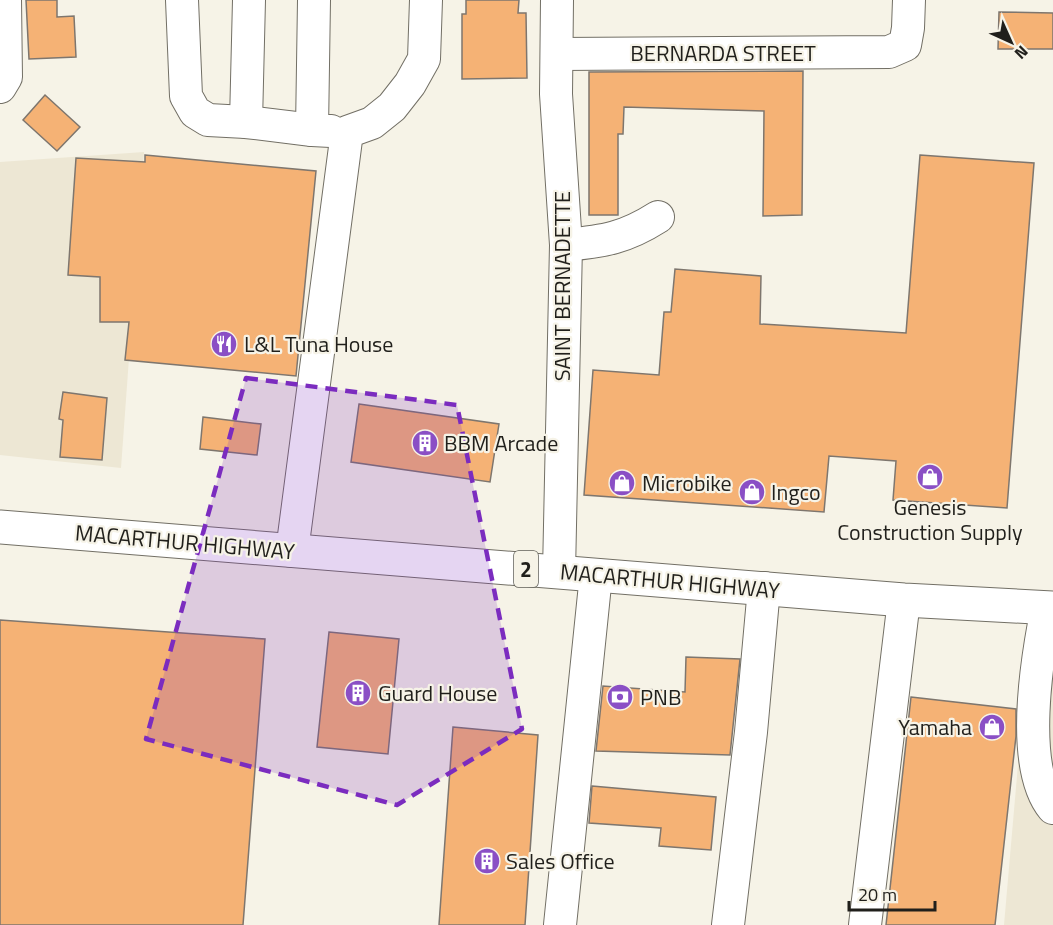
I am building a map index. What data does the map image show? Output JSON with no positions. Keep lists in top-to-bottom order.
{
  "streets": {
    "highway": ["MACARTHUR HIGHWAY", "2"],
    "street": ["BERNARDA STREET", "SAINT BERNADETTE"]
  },
  "crossings": [
    ["BERNARDA STREET", "SAINT BERNADETTE"],
    ["SAINT BERNADETTE", "MACARTHUR HIGHWAY"]
  ],
  "places": {
    "restaurant": ["L&L Tuna House"],
    "building": ["BBM Arcade", "Guard House", "Sales Office"],
    "shop": [
      "Genesis Construction Supply",
      "Microbike",
      "Ingco",
      "Yamaha"
    ],
    "bank": ["PNB"]
  },
  "scale_bar": "20 m",
  "north": "bottom right"
}
